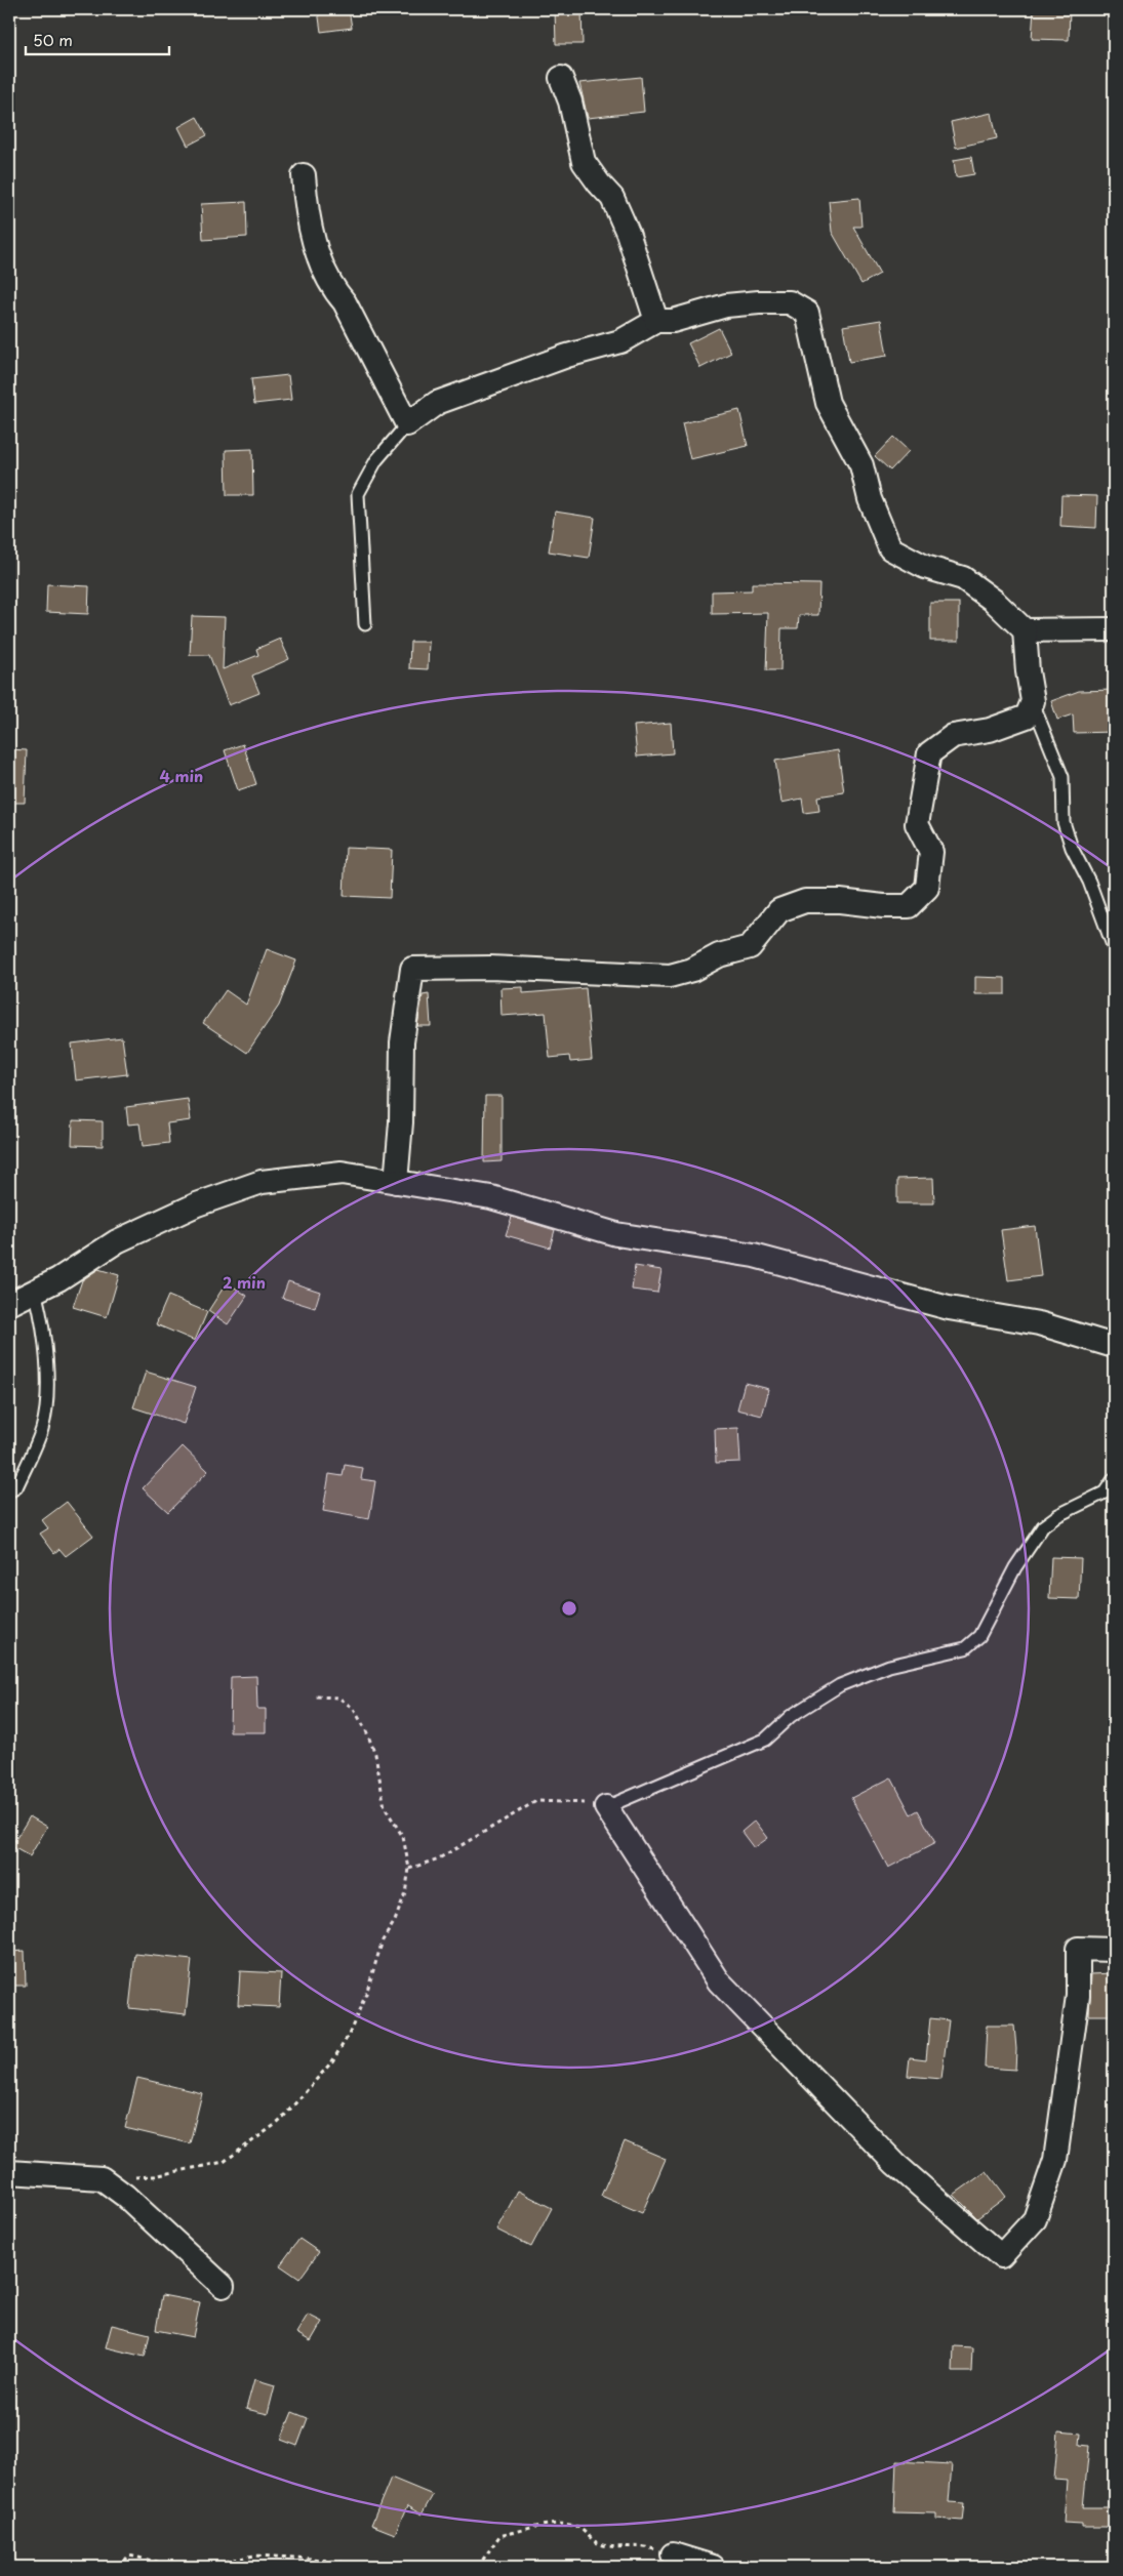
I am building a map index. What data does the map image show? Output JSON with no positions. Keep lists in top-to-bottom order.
{
  "scale_bar": "50 m",
  "rings": ["4 min", "2 min"]
}
